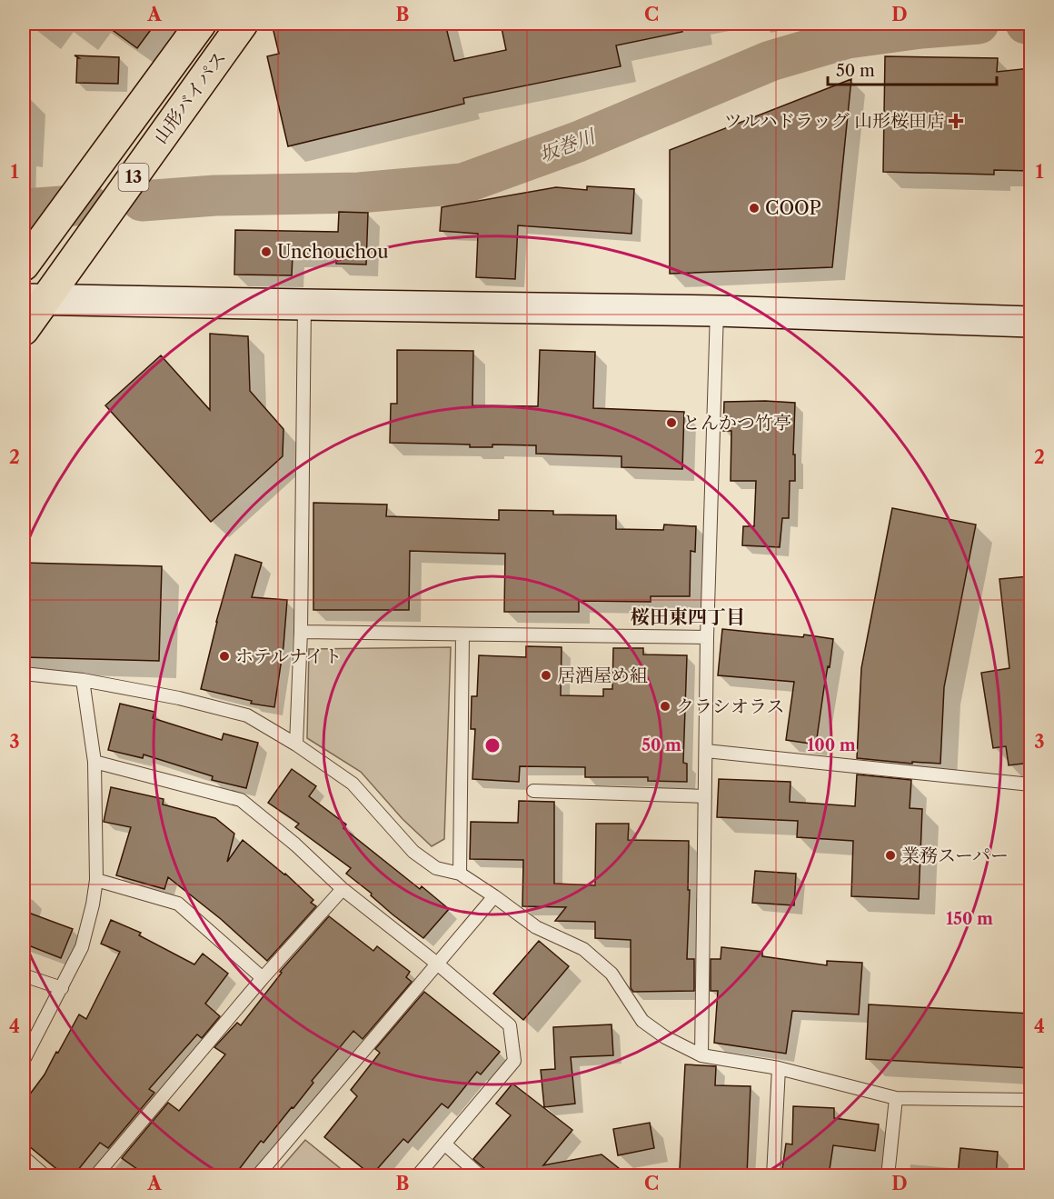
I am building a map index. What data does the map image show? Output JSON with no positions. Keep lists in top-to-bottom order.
{
  "streets": {
    "highway": ["山形バイパス", "13"]
  },
  "districts": ["桜田東四丁目"],
  "water": ["坂巻川"],
  "places": {
    "health": ["ツルハドラッグ 山形桜田店"],
    "other": [
      "COOP",
      "Unchouchou",
      "とんかつ竹亭",
      "ホテルナイト",
      "居酒屋め組",
      "クラシオラス",
      "業務スーパー"
    ]
  },
  "scale_bar": "50 m",
  "grid": {
    "columns": [
      "A",
      "B",
      "C",
      "D"
    ],
    "rows": [
      "1",
      "2",
      "3",
      "4"
    ]
  },
  "rings": ["50 m", "100 m", "150 m"]
}
